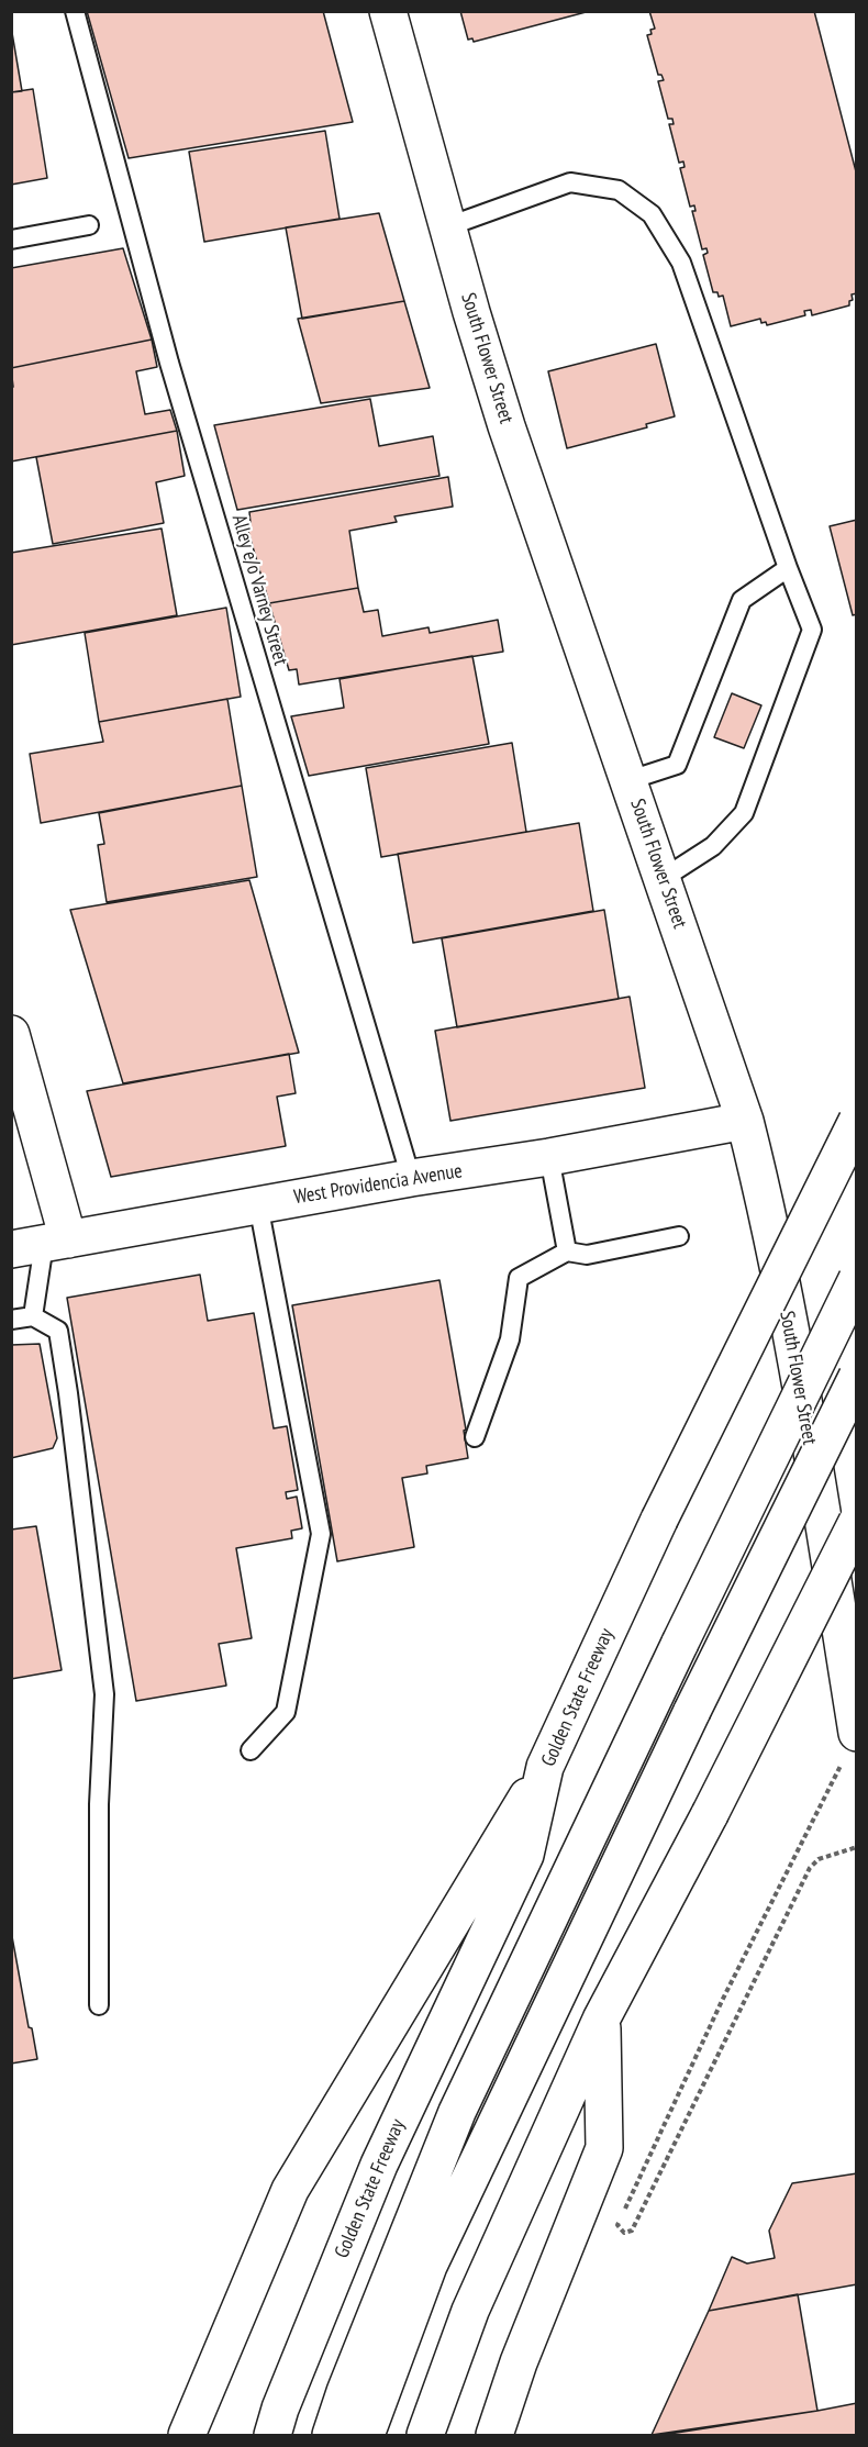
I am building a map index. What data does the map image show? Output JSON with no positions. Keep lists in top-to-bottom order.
{
  "streets": {
    "main road": ["South Flower Street", "West Providencia Avenue", "Golden State Freeway"],
    "lane": ["Alley e/o Varney Street"]
  },
  "crossings": [
    ["South Flower Street", "West Providencia Avenue"],
    ["Alley e/o Varney Street", "West Providencia Avenue"]
  ]
}
